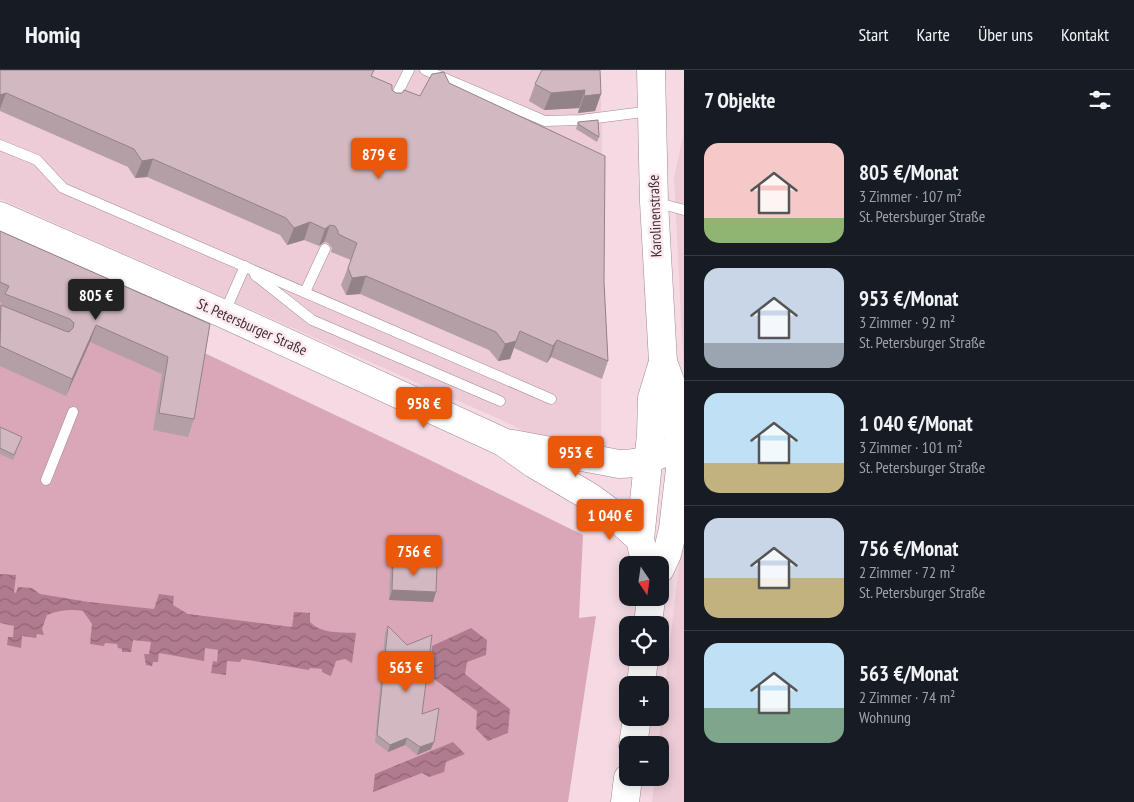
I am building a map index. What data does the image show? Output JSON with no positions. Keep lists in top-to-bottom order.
{
  "streets": {
    "street": ["Karolinenstraße", "St. Petersburger Straße"]
  },
  "crossings": [
    ["Karolinenstraße", "St. Petersburger Straße"]
  ],
  "north": "bottom",
  "page": {
    "header": "Homiq",
    "nav": [
      "Start",
      "Karte",
      "Über uns",
      "Kontakt"
    ],
    "heading": "7 Objekte",
    "list": [
      {
        "name": "805 €/Monat",
        "note": "3 Zimmer · 107 m² · St. Petersburger Straße"
      },
      {
        "name": "953 €/Monat",
        "note": "3 Zimmer · 92 m² · St. Petersburger Straße"
      },
      {
        "name": "1 040 €/Monat",
        "note": "3 Zimmer · 101 m² · St. Petersburger Straße"
      },
      {
        "name": "756 €/Monat",
        "note": "2 Zimmer · 72 m² · St. Petersburger Straße"
      },
      {
        "name": "563 €/Monat",
        "note": "2 Zimmer · 74 m² · Wohnung"
      }
    ],
    "price": [
      "879 €",
      "805 €",
      "958 €",
      "953 €",
      "1 040 €",
      "756 €",
      "563 €"
    ],
    "map_buttons": ["+", "−"]
  }
}
